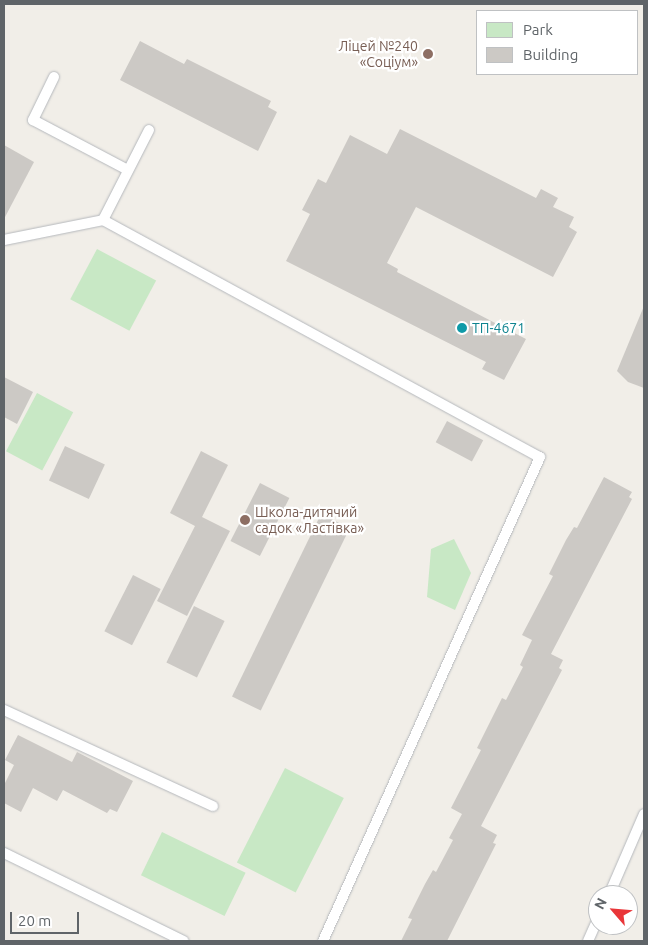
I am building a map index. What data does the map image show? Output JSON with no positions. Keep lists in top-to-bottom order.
{
  "places": ["Ліцей №240 «Соціум»", "ТП-4671", "Школа-дитячий садок «Ластівка»"],
  "legend": ["Park", "Building"],
  "scale_bar": "20 m",
  "north": "top left"
}
